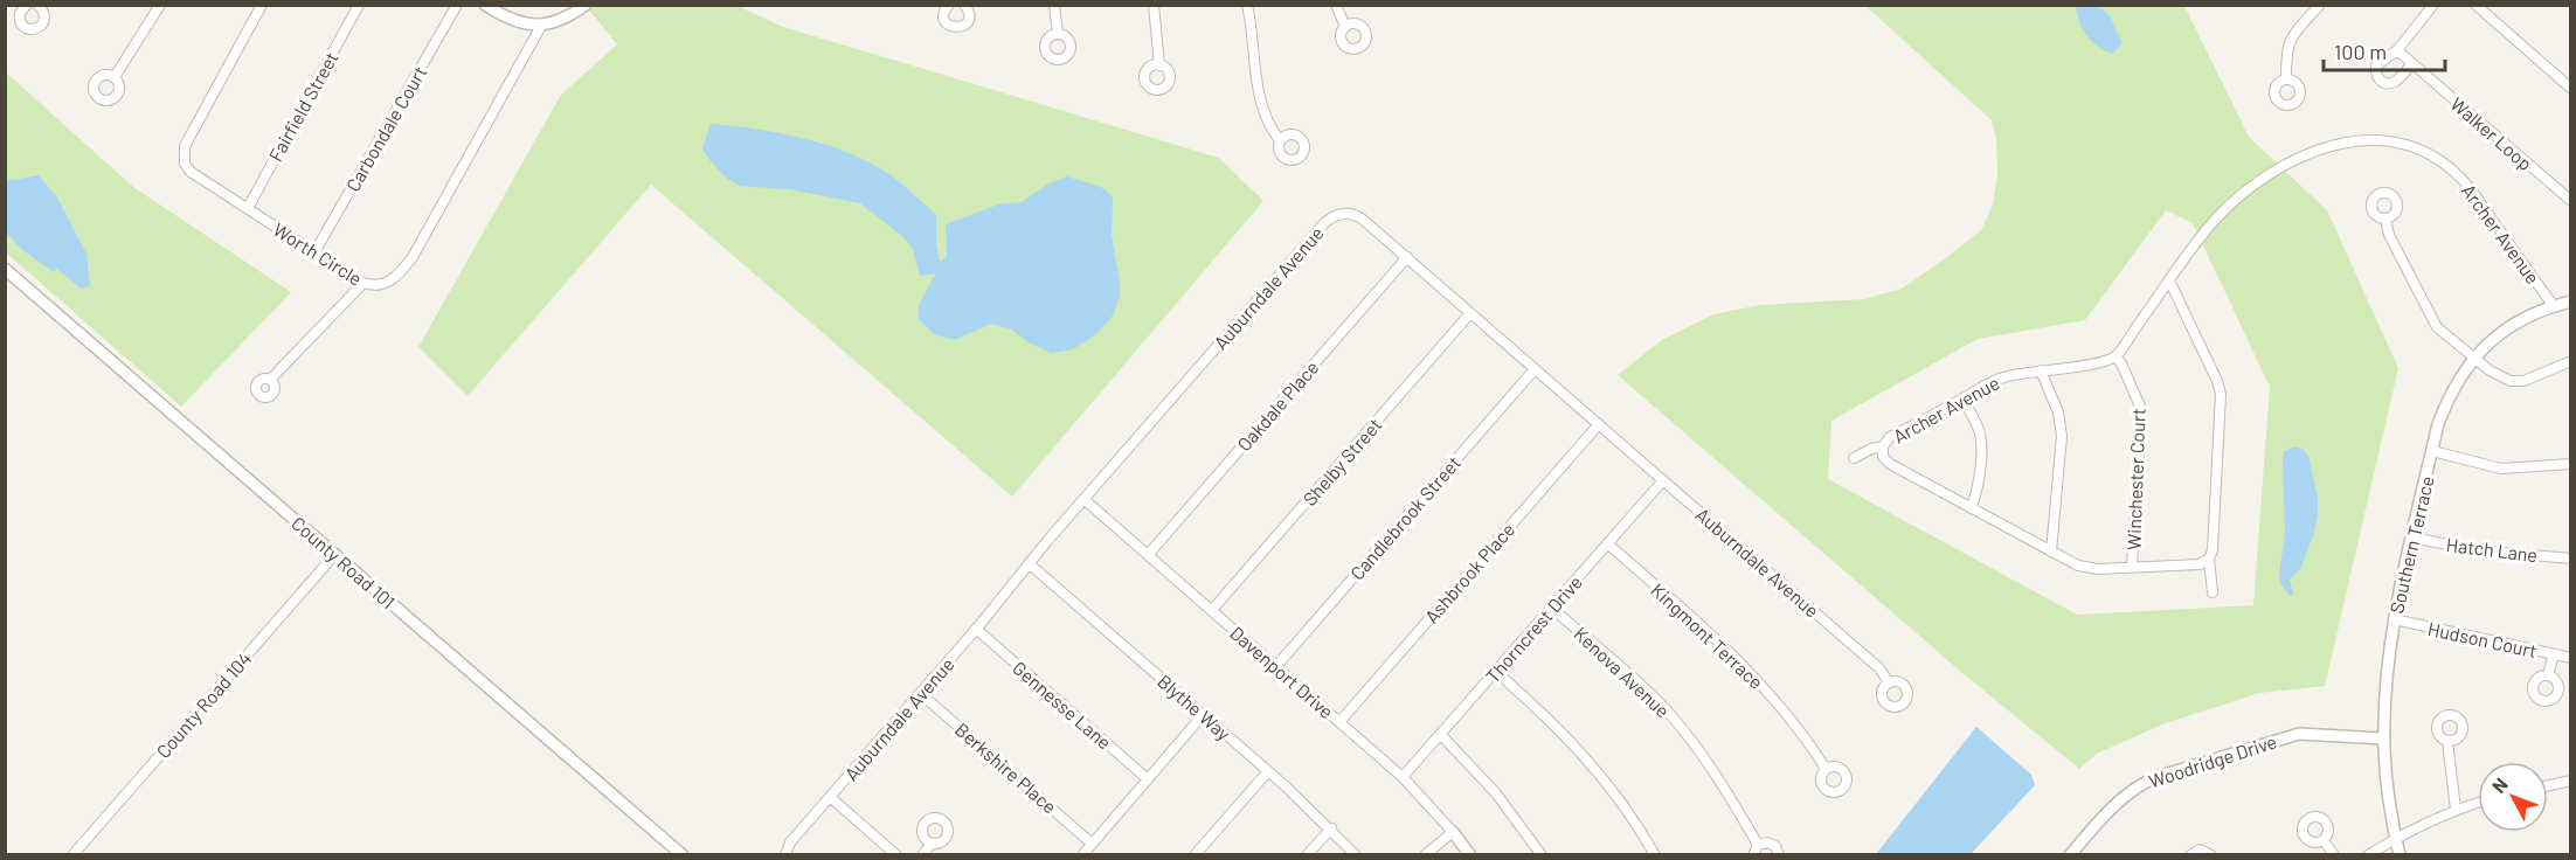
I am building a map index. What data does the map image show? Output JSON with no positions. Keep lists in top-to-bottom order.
{
  "streets": {
    "street": [
      "Fairfield Street",
      "Carbondale Court",
      "Walker Loop",
      "Archer Avenue",
      "Worth Circle",
      "Auburndale Avenue",
      "Oakdale Place",
      "Shelby Street",
      "Winchester Court",
      "Candlebrook Street",
      "Southern Terrace",
      "Hatch Lane",
      "County Road 101",
      "Ashbrook Place",
      "Thorncrest Drive",
      "Kingmont Terrace",
      "Hudson Court",
      "Davenport Drive",
      "Kenova Avenue",
      "County Road 104",
      "Gennesse Lane",
      "Blythe Way",
      "Woodridge Drive",
      "Berkshire Place"
    ]
  },
  "crossings": [
    ["Fairfield Street", "Worth Circle"],
    ["Carbondale Court", "Worth Circle"],
    ["Archer Avenue", "Winchester Court"],
    ["Archer Avenue", "Southern Terrace"],
    ["Auburndale Avenue", "Oakdale Place"],
    ["Auburndale Avenue", "Shelby Street"],
    ["Auburndale Avenue", "Candlebrook Street"],
    ["Auburndale Avenue", "Ashbrook Place"],
    ["Auburndale Avenue", "Thorncrest Drive"],
    ["Auburndale Avenue", "Davenport Drive"],
    ["Auburndale Avenue", "Gennesse Lane"],
    ["Auburndale Avenue", "Blythe Way"],
    ["Auburndale Avenue", "Berkshire Place"],
    ["Oakdale Place", "Davenport Drive"],
    ["Shelby Street", "Davenport Drive"],
    ["Candlebrook Street", "Davenport Drive"],
    ["Southern Terrace", "Hatch Lane"],
    ["Southern Terrace", "Hudson Court"],
    ["Southern Terrace", "Woodridge Drive"],
    ["County Road 101", "County Road 104"],
    ["Ashbrook Place", "Davenport Drive"],
    ["Thorncrest Drive", "Kingmont Terrace"],
    ["Thorncrest Drive", "Davenport Drive"],
    ["Thorncrest Drive", "Kenova Avenue"]
  ],
  "scale_bar": "100 m",
  "north": "top left"
}
